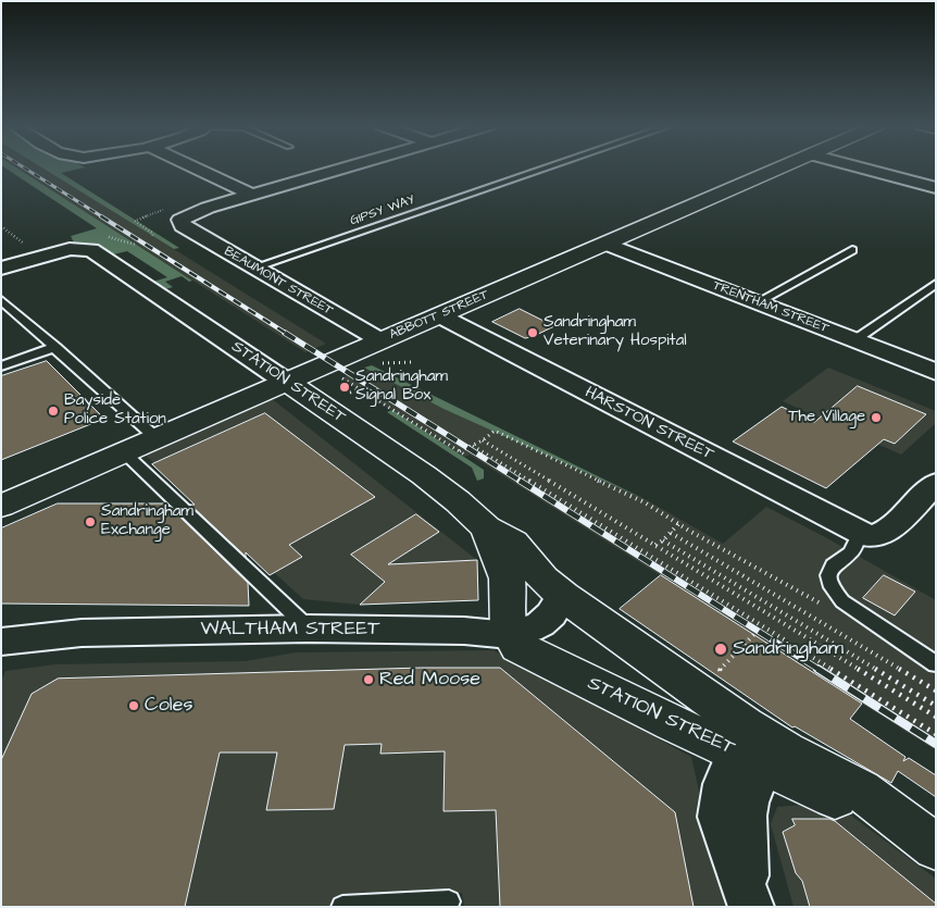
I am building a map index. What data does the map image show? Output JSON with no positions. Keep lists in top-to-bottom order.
{
  "streets": {
    "street": [
      "BEAUMONT STREET",
      "TRENTHAM STREET",
      "ABBOTT STREET",
      "STATION STREET",
      "HARSTON STREET",
      "WALTHAM STREET"
    ],
    "lane": ["GIPSY WAY"]
  },
  "crossings": [
    ["GIPSY WAY", "BEAUMONT STREET"],
    ["BEAUMONT STREET", "ABBOTT STREET"],
    ["TRENTHAM STREET", "ABBOTT STREET"],
    ["ABBOTT STREET", "STATION STREET"],
    ["ABBOTT STREET", "HARSTON STREET"],
    ["STATION STREET", "WALTHAM STREET"]
  ],
  "places": [
    "Sandringham Veterinary Hospital",
    "Sandringham Signal Box",
    "Bayside Police Station",
    "The Village",
    "Sandringham Exchange",
    "Sandringham",
    "Red Moose",
    "Coles"
  ]
}
